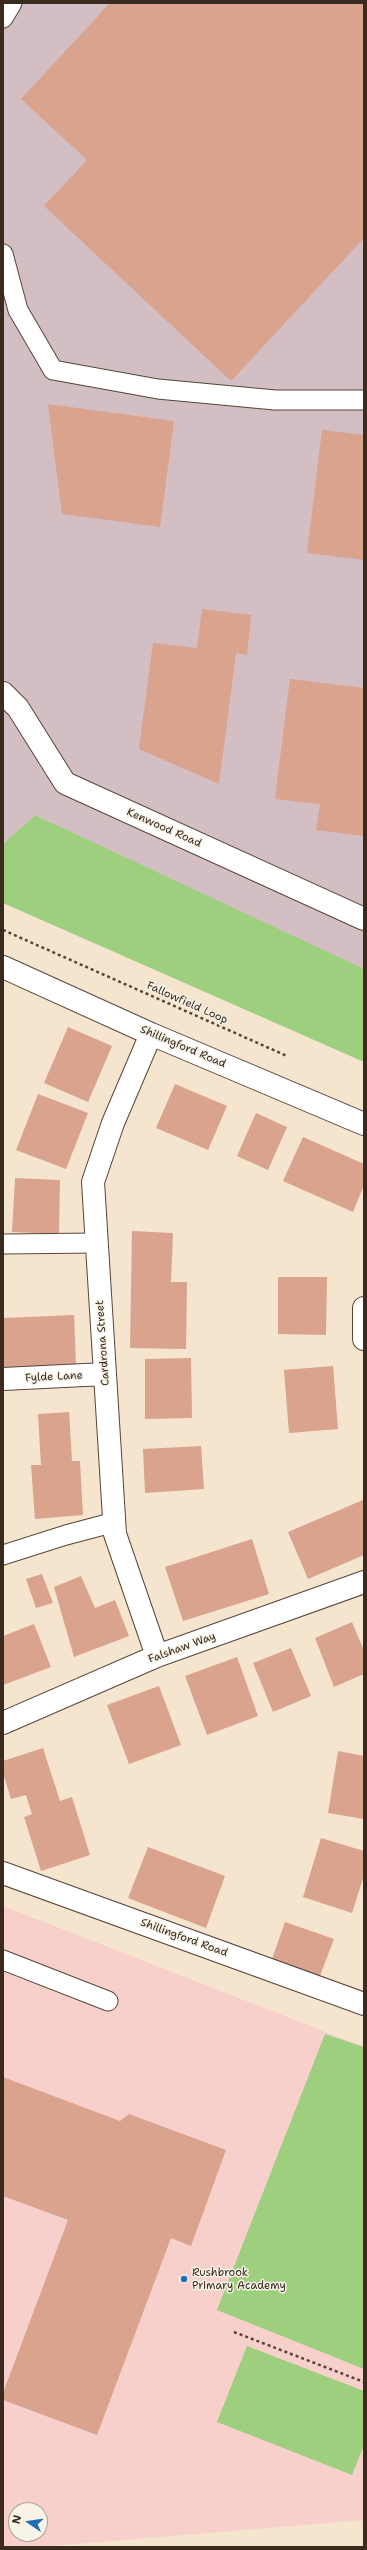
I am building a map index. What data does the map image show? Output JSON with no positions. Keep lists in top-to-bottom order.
{
  "streets": {
    "street": [
      "Kenwood Road",
      "Shillingford Road",
      "Cardrona Street",
      "Fylde Lane",
      "Falshaw Way"
    ],
    "path": ["Fallowfield Loop"]
  },
  "crossings": [
    ["Shillingford Road", "Cardrona Street"],
    ["Cardrona Street", "Fylde Lane"],
    ["Cardrona Street", "Falshaw Way"]
  ],
  "places": ["Rushbrook Primary Academy"],
  "north": "left"
}
